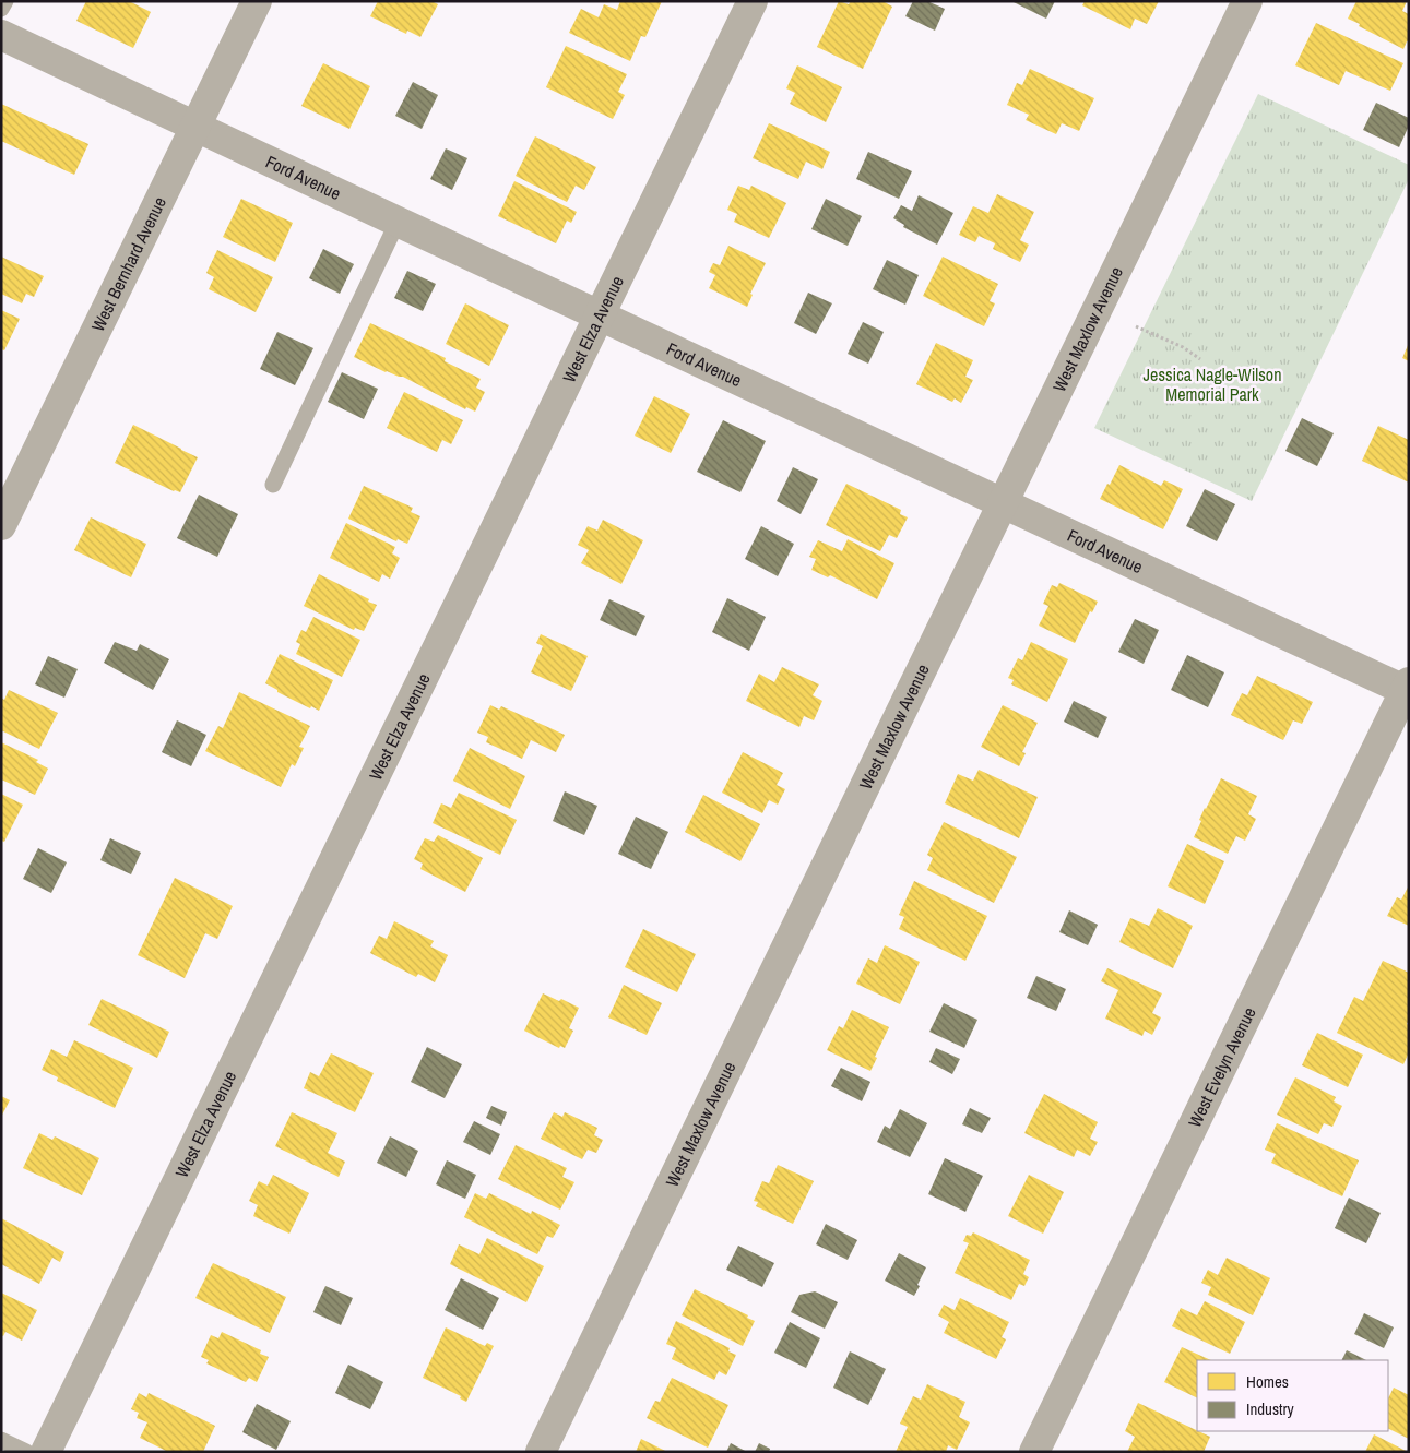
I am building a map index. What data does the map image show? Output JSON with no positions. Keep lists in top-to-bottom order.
{
  "streets": {
    "street": [
      "Ford Avenue",
      "West Bernhard Avenue",
      "West Elza Avenue",
      "West Maxlow Avenue",
      "West Evelyn Avenue"
    ]
  },
  "crossings": [
    ["Ford Avenue", "West Bernhard Avenue"],
    ["Ford Avenue", "West Elza Avenue"],
    ["Ford Avenue", "West Maxlow Avenue"],
    ["Ford Avenue", "West Evelyn Avenue"]
  ],
  "parks": ["Jessica Nagle-Wilson Memorial Park"],
  "legend": ["Homes", "Industry"]
}
